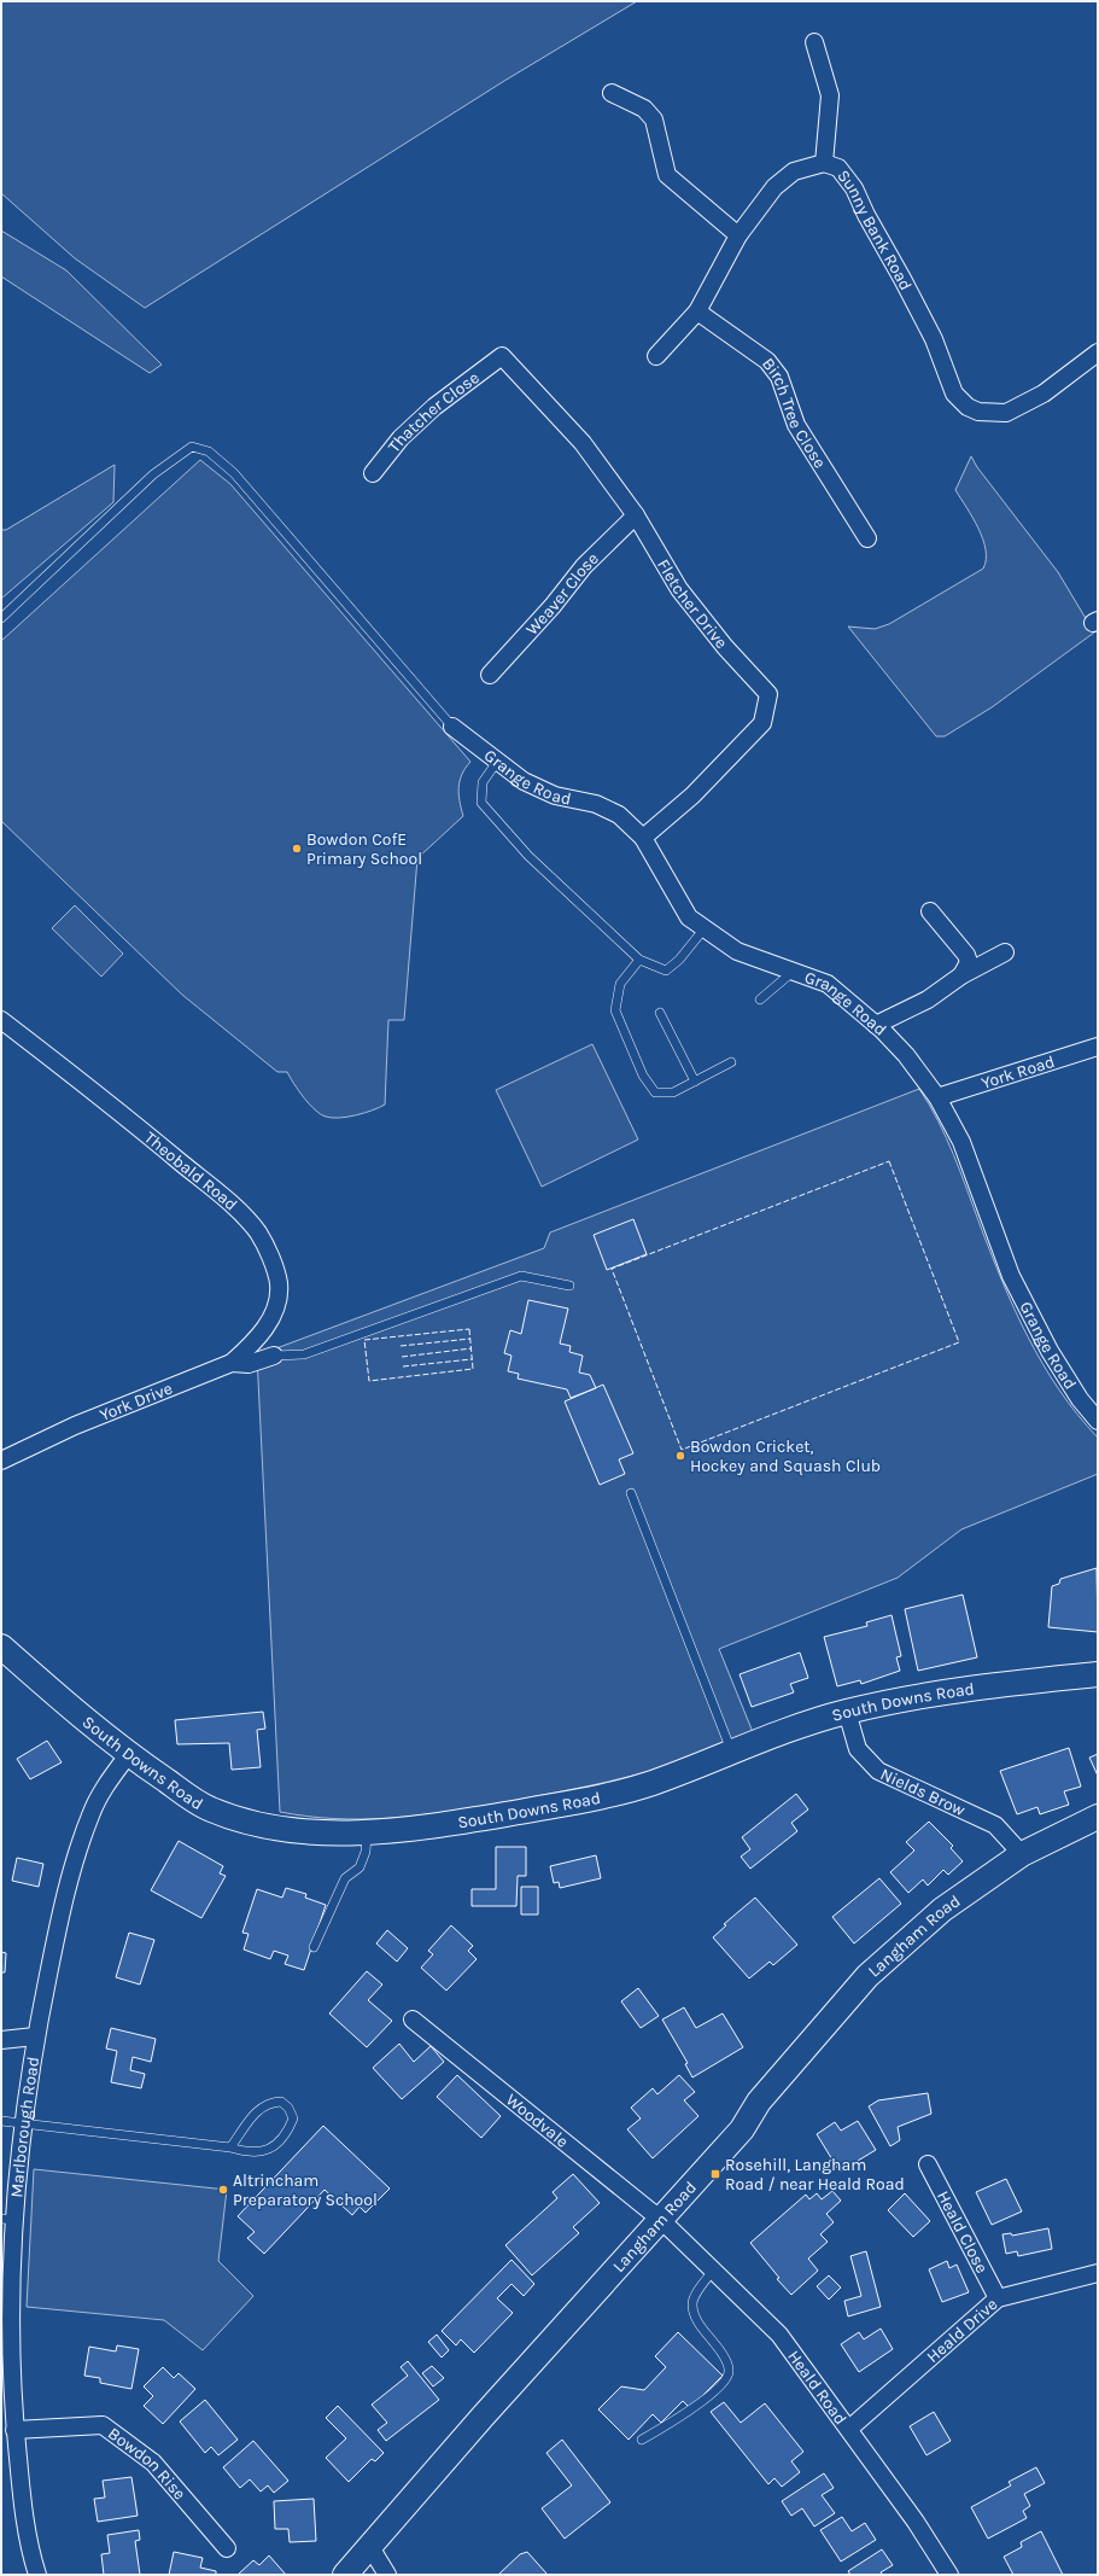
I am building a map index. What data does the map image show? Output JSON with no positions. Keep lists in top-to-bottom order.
{
  "streets": {
    "main road": ["South Downs Road", "Langham Road"],
    "street": [
      "Sunny Bank Road",
      "Thatcher Close",
      "Birch Tree Close",
      "Weaver Close",
      "Fletcher Drive",
      "Grange Road",
      "York Road",
      "Theobald Road",
      "York Drive",
      "Nields Brow",
      "Woodvale",
      "Marlborough Road",
      "Heald Close",
      "Heald Drive",
      "Heald Road",
      "Bowdon Rise"
    ]
  },
  "crossings": [
    ["Sunny Bank Road", "Birch Tree Close"],
    ["Thatcher Close", "Fletcher Drive"],
    ["Weaver Close", "Fletcher Drive"],
    ["Fletcher Drive", "Grange Road"],
    ["Grange Road", "York Road"],
    ["Theobald Road", "York Drive"],
    ["South Downs Road", "Nields Brow"],
    ["South Downs Road", "Marlborough Road"],
    ["Nields Brow", "Langham Road"],
    ["Langham Road", "Woodvale"],
    ["Langham Road", "Heald Road"],
    ["Woodvale", "Heald Road"],
    ["Marlborough Road", "Bowdon Rise"],
    ["Heald Close", "Heald Drive"],
    ["Heald Drive", "Heald Road"]
  ],
  "places": {
    "other": ["Bowdon CofE Primary School", "Bowdon Cricket, Hockey and Squash Club", "Altrincham Preparatory School"],
    "transit": ["Rosehill, Langham Road / near Heald Road"]
  }
}
